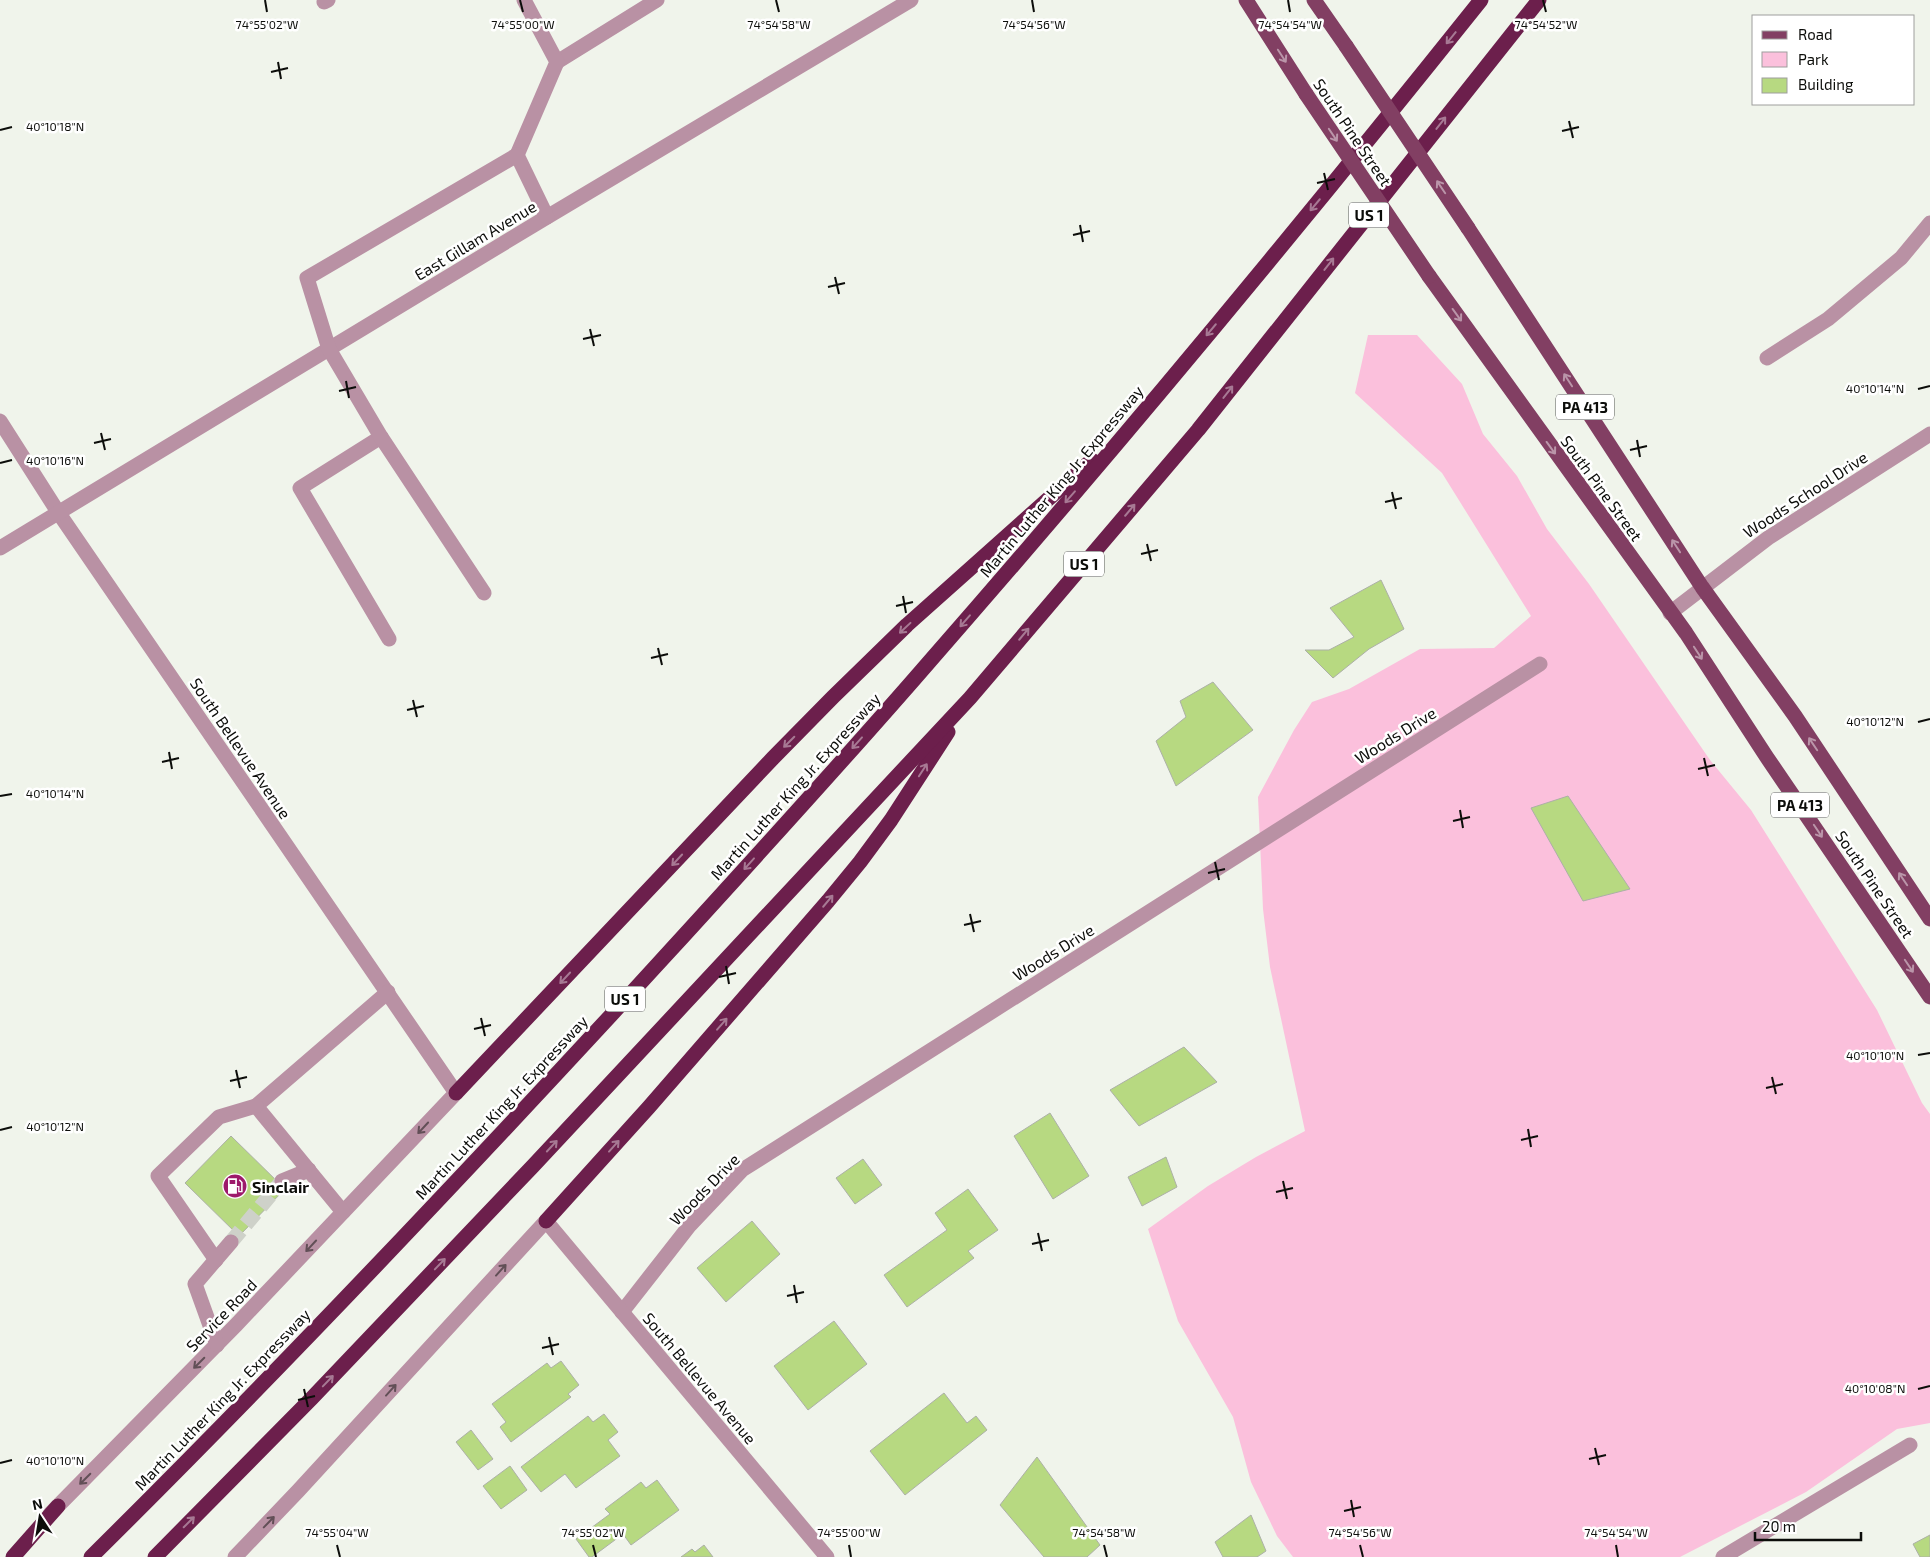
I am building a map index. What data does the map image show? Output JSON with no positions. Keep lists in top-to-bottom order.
{
  "streets": {
    "highway": ["US 1", "Martin Luther King Jr. Expressway"],
    "main road": ["South Pine Street", "PA 413"],
    "street": [
      "East Gillam Avenue",
      "Woods School Drive",
      "Woods Drive",
      "South Bellevue Avenue",
      "Service Road"
    ]
  },
  "crossings": [
    ["South Pine Street", "Woods School Drive"],
    ["East Gillam Avenue", "South Bellevue Avenue"],
    ["Woods Drive", "South Bellevue Avenue"],
    ["South Bellevue Avenue", "Service Road"]
  ],
  "places": {
    "fuel station": ["Sinclair"]
  },
  "legend": ["Road", "Park", "Building"],
  "scale_bar": "20 m",
  "north": "top",
  "coordinates": [
    "74°55'02\"W",
    "74°55'00\"W",
    "74°54'58\"W",
    "74°54'56\"W",
    "74°54'54\"W",
    "74°54'52\"W",
    "40°10'18\"N",
    "40°10'14\"N",
    "40°10'16\"N",
    "40°10'12\"N",
    "40°10'10\"N",
    "40°10'08\"N",
    "74°55'04\"W"
  ]
}
